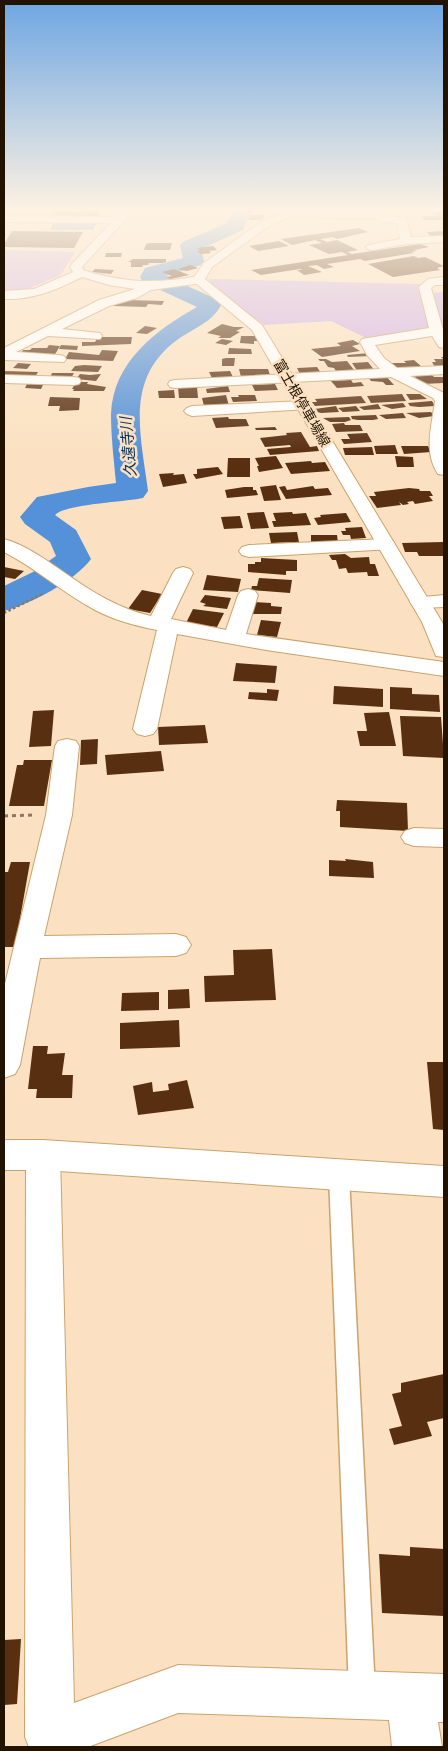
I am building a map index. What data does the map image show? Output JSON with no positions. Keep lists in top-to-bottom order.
{
  "streets": {
    "street": ["富士根停車場線"]
  },
  "water": ["久遠寺川"]
}
